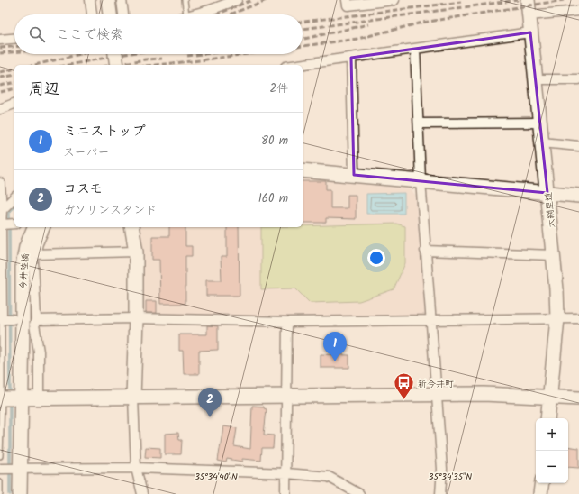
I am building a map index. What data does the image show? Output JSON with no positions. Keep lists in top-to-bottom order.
{
  "streets": {
    "street": ["大網里道", "今井陸橋"]
  },
  "places": {
    "bus stop": ["新今井町"]
  },
  "page": {
    "search": "ここで検索",
    "heading": ["周辺", "2件"],
    "list": [
      {
        "mark": "1",
        "name": "ミニストップ",
        "note": "スーパー",
        "value": "80 m"
      },
      {
        "mark": "2",
        "name": "コスモ",
        "note": "ガソリンスタンド",
        "value": "160 m"
      }
    ],
    "pins": ["1", "2"],
    "map_buttons": ["+", "−"]
  },
  "coordinates": ["35°34'40\"N", "35°34'35\"N"]
}
